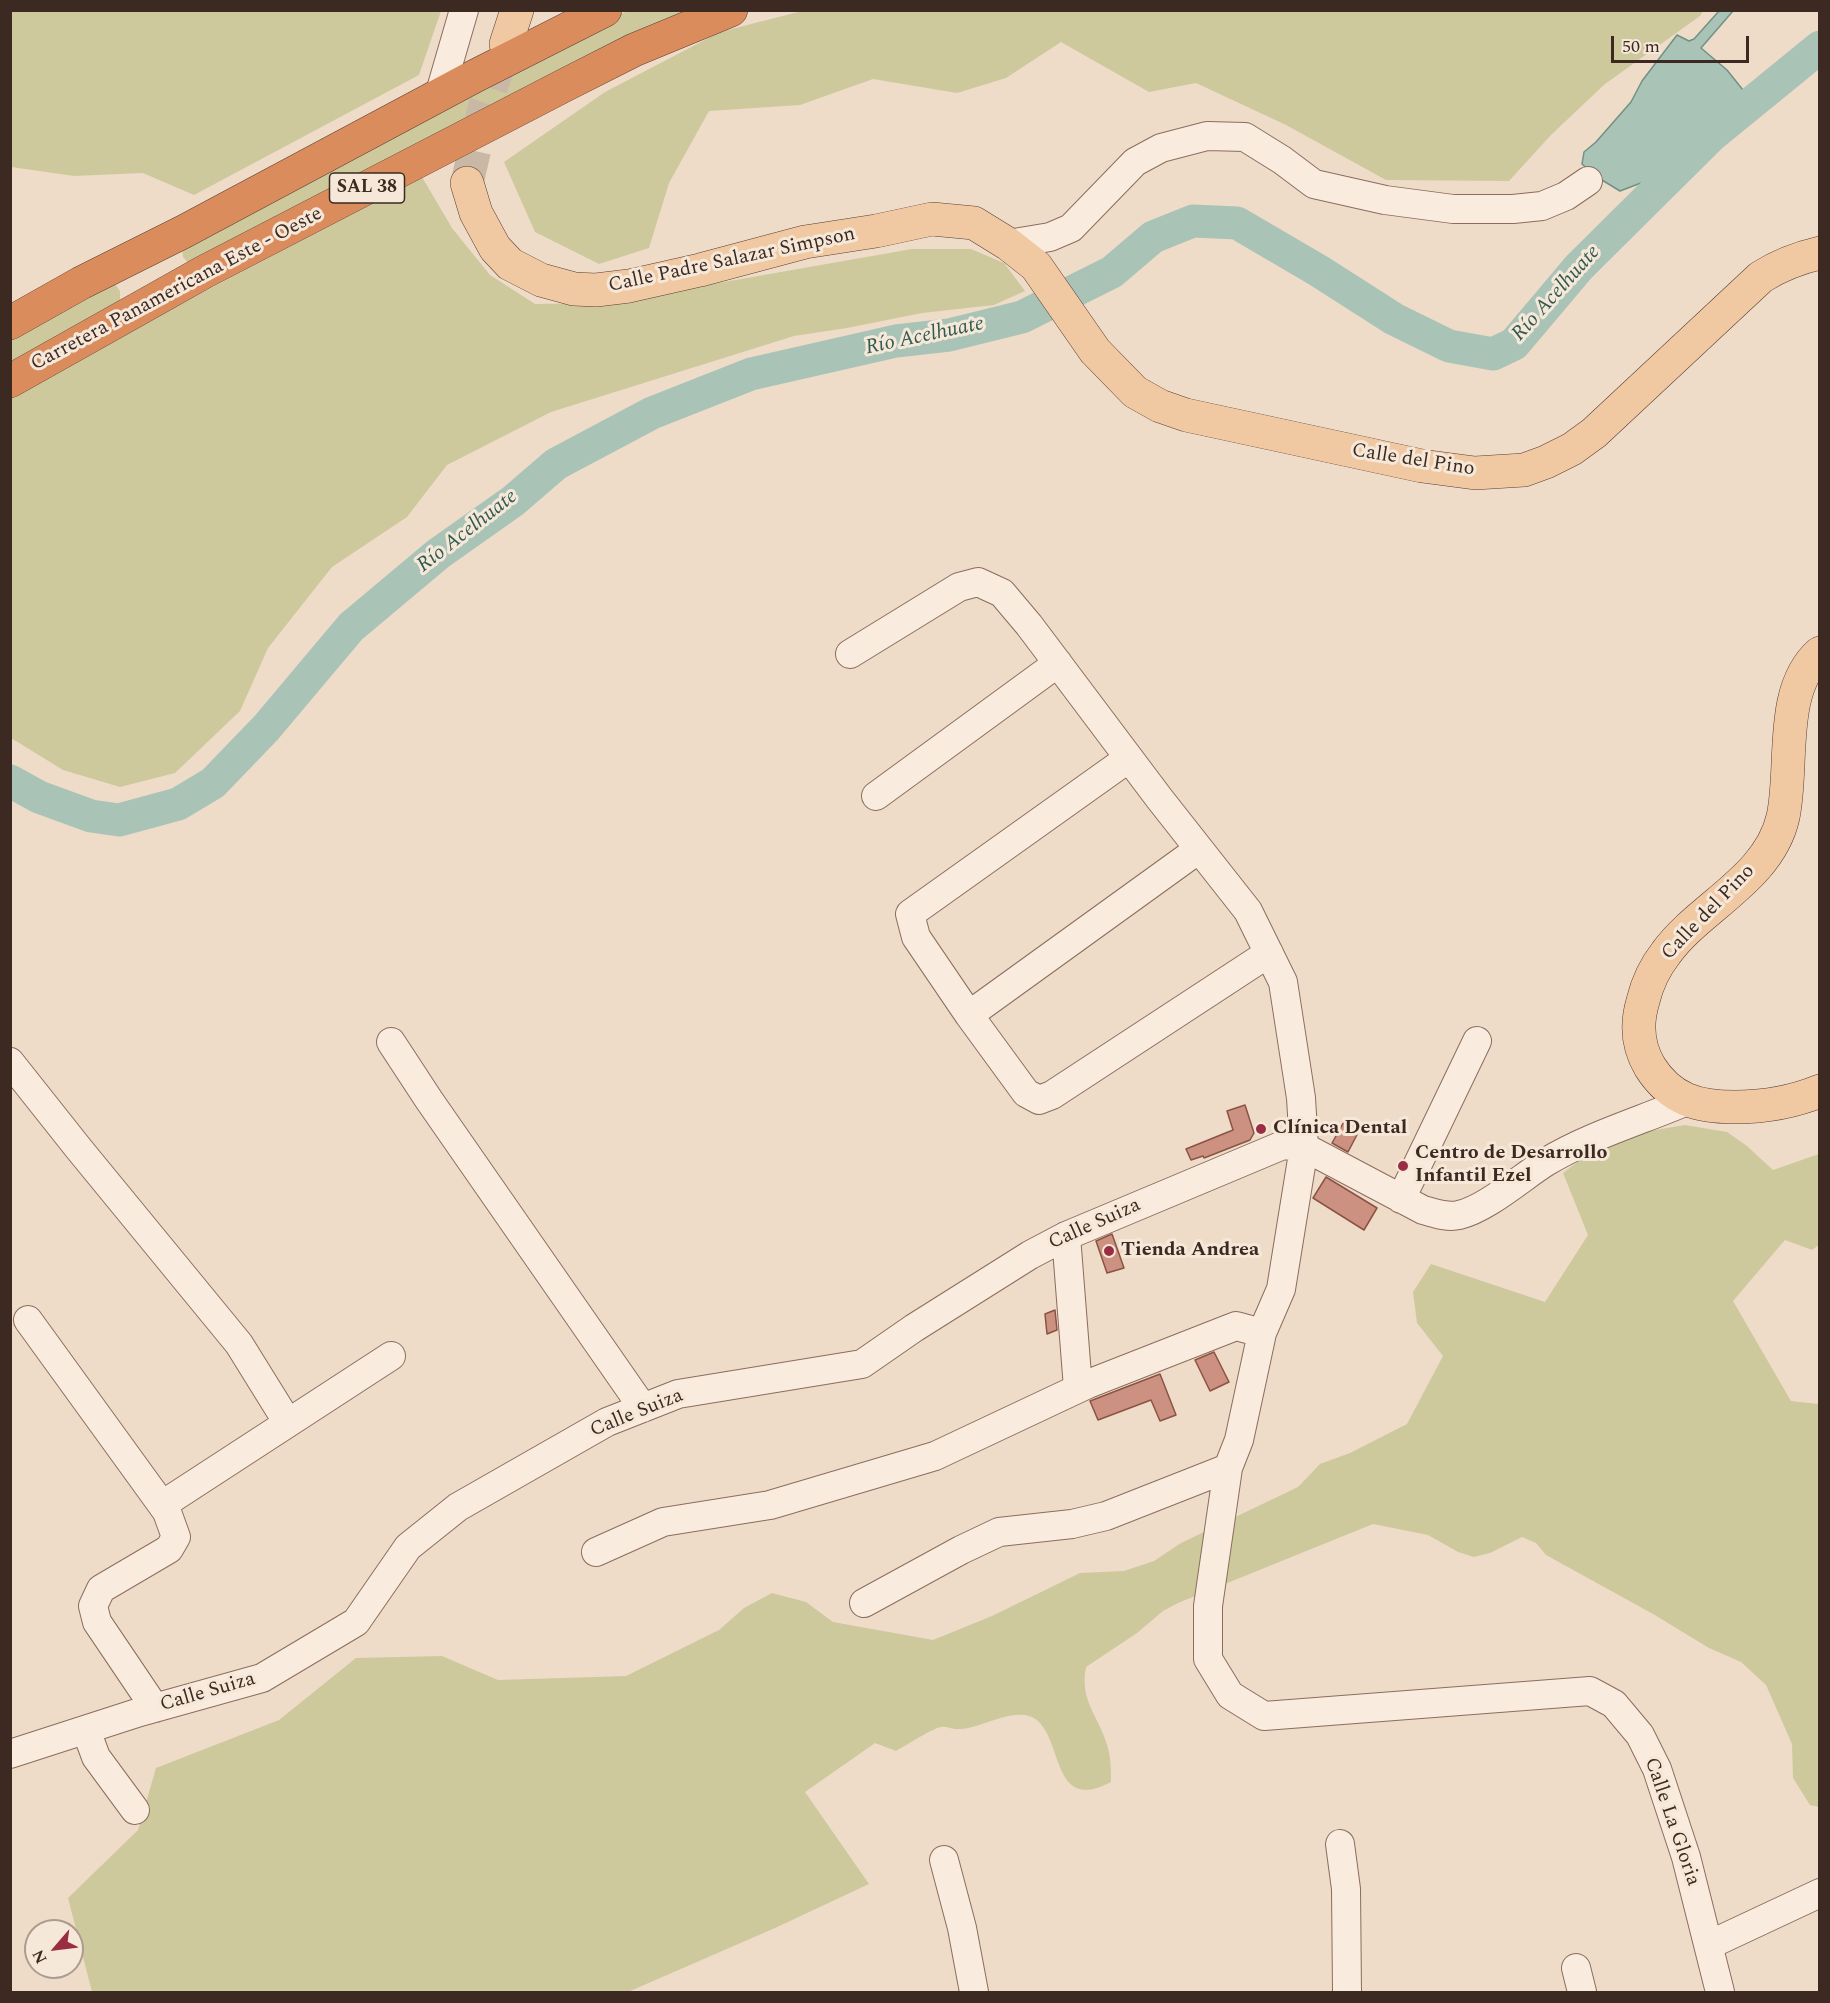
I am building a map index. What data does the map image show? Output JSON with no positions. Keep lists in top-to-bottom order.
{
  "streets": {
    "highway": ["SAL 38", "Carretera Panamericana Este - Oeste"],
    "main road": ["Calle Padre Salazar Simpson", "Calle del Pino"],
    "street": ["Calle Suiza", "Calle La Gloria"]
  },
  "crossings": [
    ["Calle Padre Salazar Simpson", "Calle del Pino"],
    ["Calle Suiza", "Calle La Gloria"]
  ],
  "water": ["Río Acelhuate"],
  "places": ["Clínica Dental", "Centro de Desarrollo Infantil Ezel", "Tienda Andrea"],
  "scale_bar": "50 m",
  "north": "bottom left"
}
